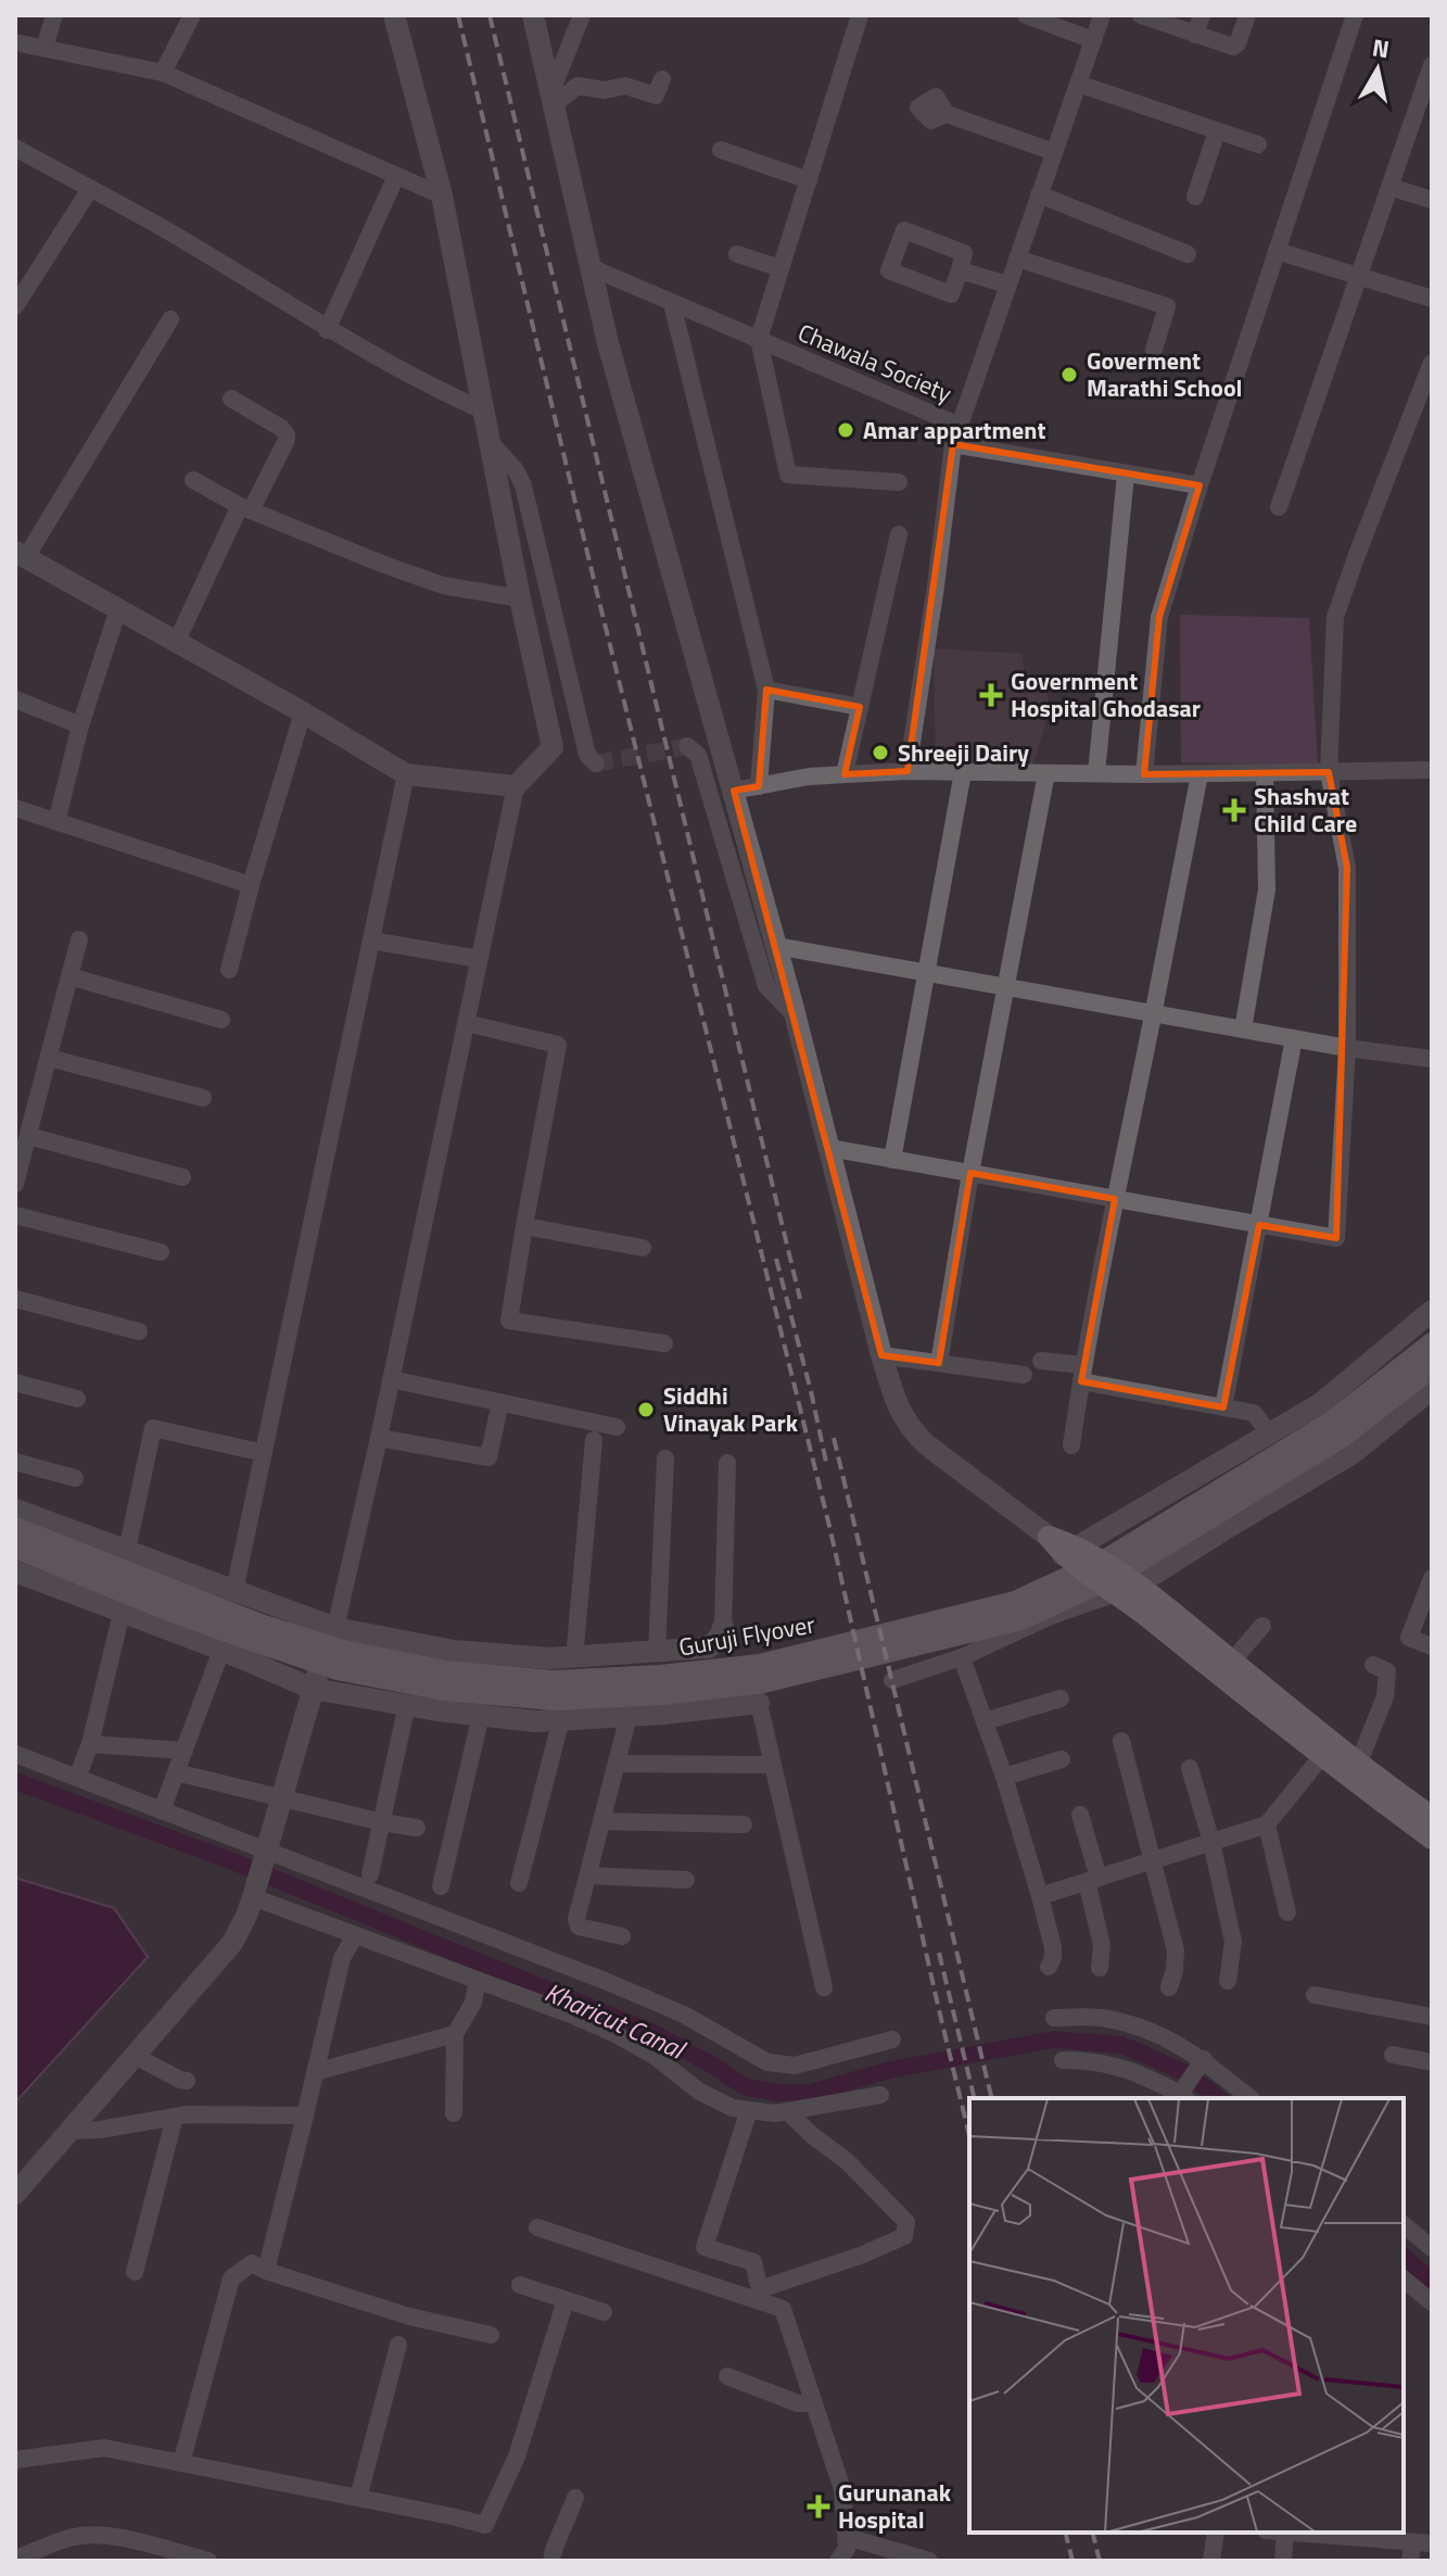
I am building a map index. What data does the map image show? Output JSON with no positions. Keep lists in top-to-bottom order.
{
  "streets": {
    "main road": ["Guruji Flyover"],
    "street": ["Chawala Society"]
  },
  "water": ["Kharicut Canal"],
  "places": {
    "other": [
      "Goverment Marathi School",
      "Amar appartment",
      "Shreeji Dairy",
      "Siddhi Vinayak Park"
    ],
    "health": ["Government Hospital Ghodasar", "Shashvat Child Care", "Gurunanak Hospital"]
  },
  "north": "top"
}
